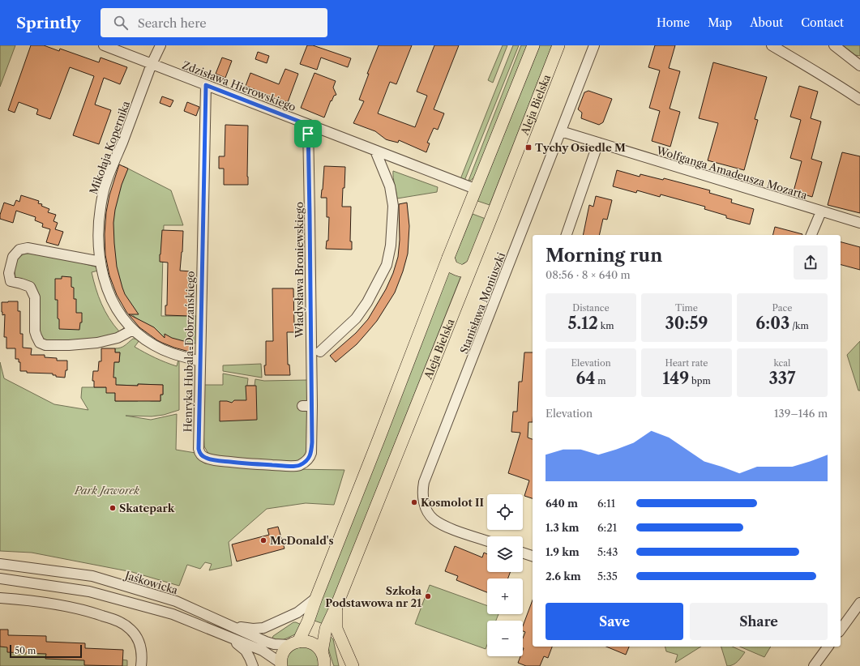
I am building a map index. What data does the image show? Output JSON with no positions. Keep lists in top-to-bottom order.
{
  "streets": {
    "main road": ["Aleja Bielska"],
    "street": [
      "Zdzisława Hierowskiego",
      "Mikołaja Kopernika",
      "Wolfganga Amadeusza Mozarta",
      "Władysława Broniewskiego",
      "Stanisława Moniuszki",
      "Henryka Hubala-Dobrzańskiego",
      "Jaśkowicka"
    ]
  },
  "crossings": [
    ["Zdzisława Hierowskiego", "Mikołaja Kopernika"],
    ["Zdzisława Hierowskiego", "Władysława Broniewskiego"],
    ["Zdzisława Hierowskiego", "Henryka Hubala-Dobrzańskiego"],
    ["Mikołaja Kopernika", "Henryka Hubala-Dobrzańskiego"],
    ["Władysława Broniewskiego", "Henryka Hubala-Dobrzańskiego"]
  ],
  "parks": ["Park Jaworek"],
  "places": {
    "transit": ["Tychy Osiedle M"],
    "other": [
      "Kosmolot II",
      "Skatepark",
      "McDonald's",
      "Szkoła Podstawowa nr 21"
    ]
  },
  "scale_bar": "50 m",
  "page": {
    "header": "Sprintly",
    "search": "Search here",
    "nav": [
      "Home",
      "Map",
      "About",
      "Contact"
    ],
    "heading": ["Morning run", "08:56 · 8 × 640 m"],
    "stats": [
      ["Distance", "5.12 km"],
      ["Time", "30:59"],
      ["Pace", "6:03 /km"],
      ["Elevation", "64 m"],
      ["Heart rate", "149 bpm"],
      ["kcal", "337"]
    ],
    "chart": ["Elevation", "139–146 m"],
    "list": [
      {
        "name": "640 m",
        "note": "6:11"
      },
      {
        "name": "1.3 km",
        "note": "6:21"
      },
      {
        "name": "1.9 km",
        "note": "5:43"
      },
      {
        "name": "2.6 km",
        "note": "5:35"
      }
    ],
    "map_buttons": ["+", "−"],
    "buttons": ["Save", "Share"],
    "scale": "50 m"
  }
}
